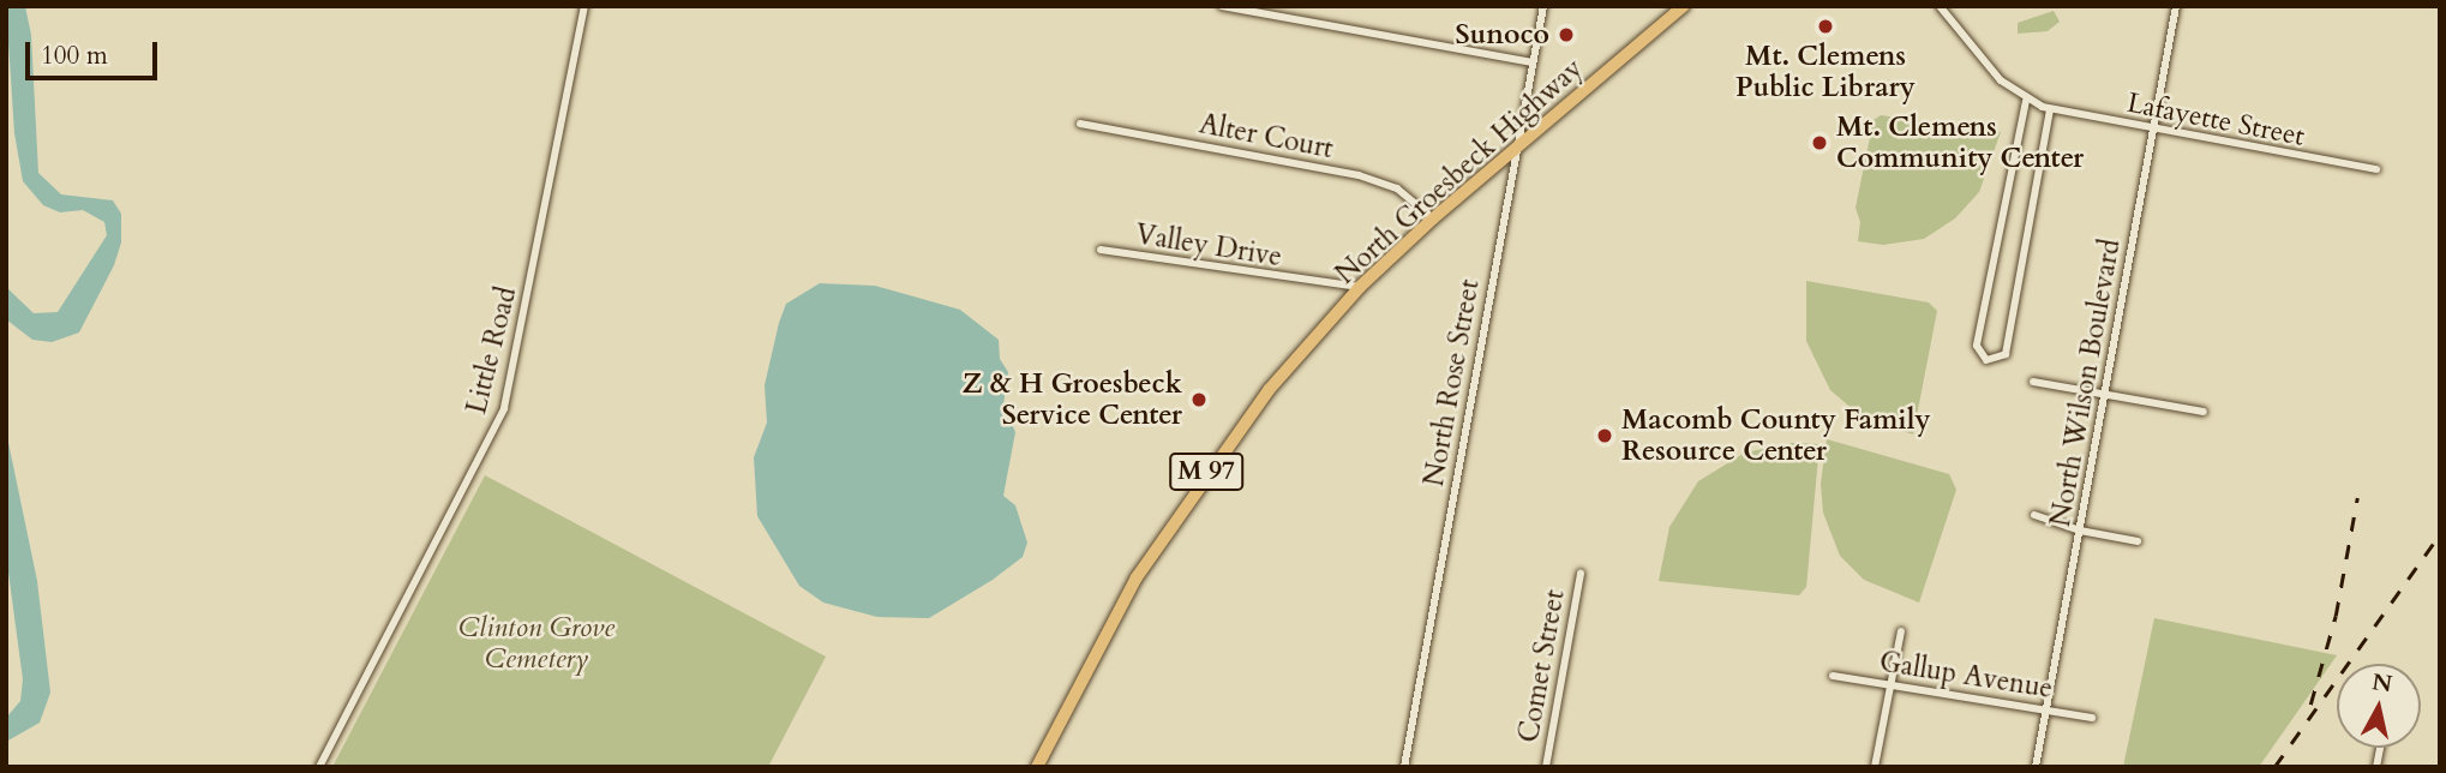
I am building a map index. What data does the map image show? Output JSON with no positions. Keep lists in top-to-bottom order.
{
  "streets": {
    "main road": ["North Groesbeck Highway", "M 97"],
    "street": [
      "Lafayette Street",
      "Alter Court",
      "Valley Drive",
      "Little Road",
      "North Rose Street",
      "North Wilson Boulevard",
      "Comet Street",
      "Gallup Avenue"
    ]
  },
  "crossings": [
    ["Lafayette Street", "North Wilson Boulevard"],
    ["Alter Court", "North Groesbeck Highway"],
    ["North Groesbeck Highway", "Valley Drive"],
    ["North Groesbeck Highway", "North Rose Street"],
    ["North Wilson Boulevard", "Gallup Avenue"]
  ],
  "parks": ["Clinton Grove Cemetery"],
  "places": [
    "Mt. Clemens Public Library",
    "Sunoco",
    "Mt. Clemens Community Center",
    "Z & H Groesbeck Service Center",
    "Macomb County Family Resource Center"
  ],
  "scale_bar": "100 m",
  "north": "top"
}
